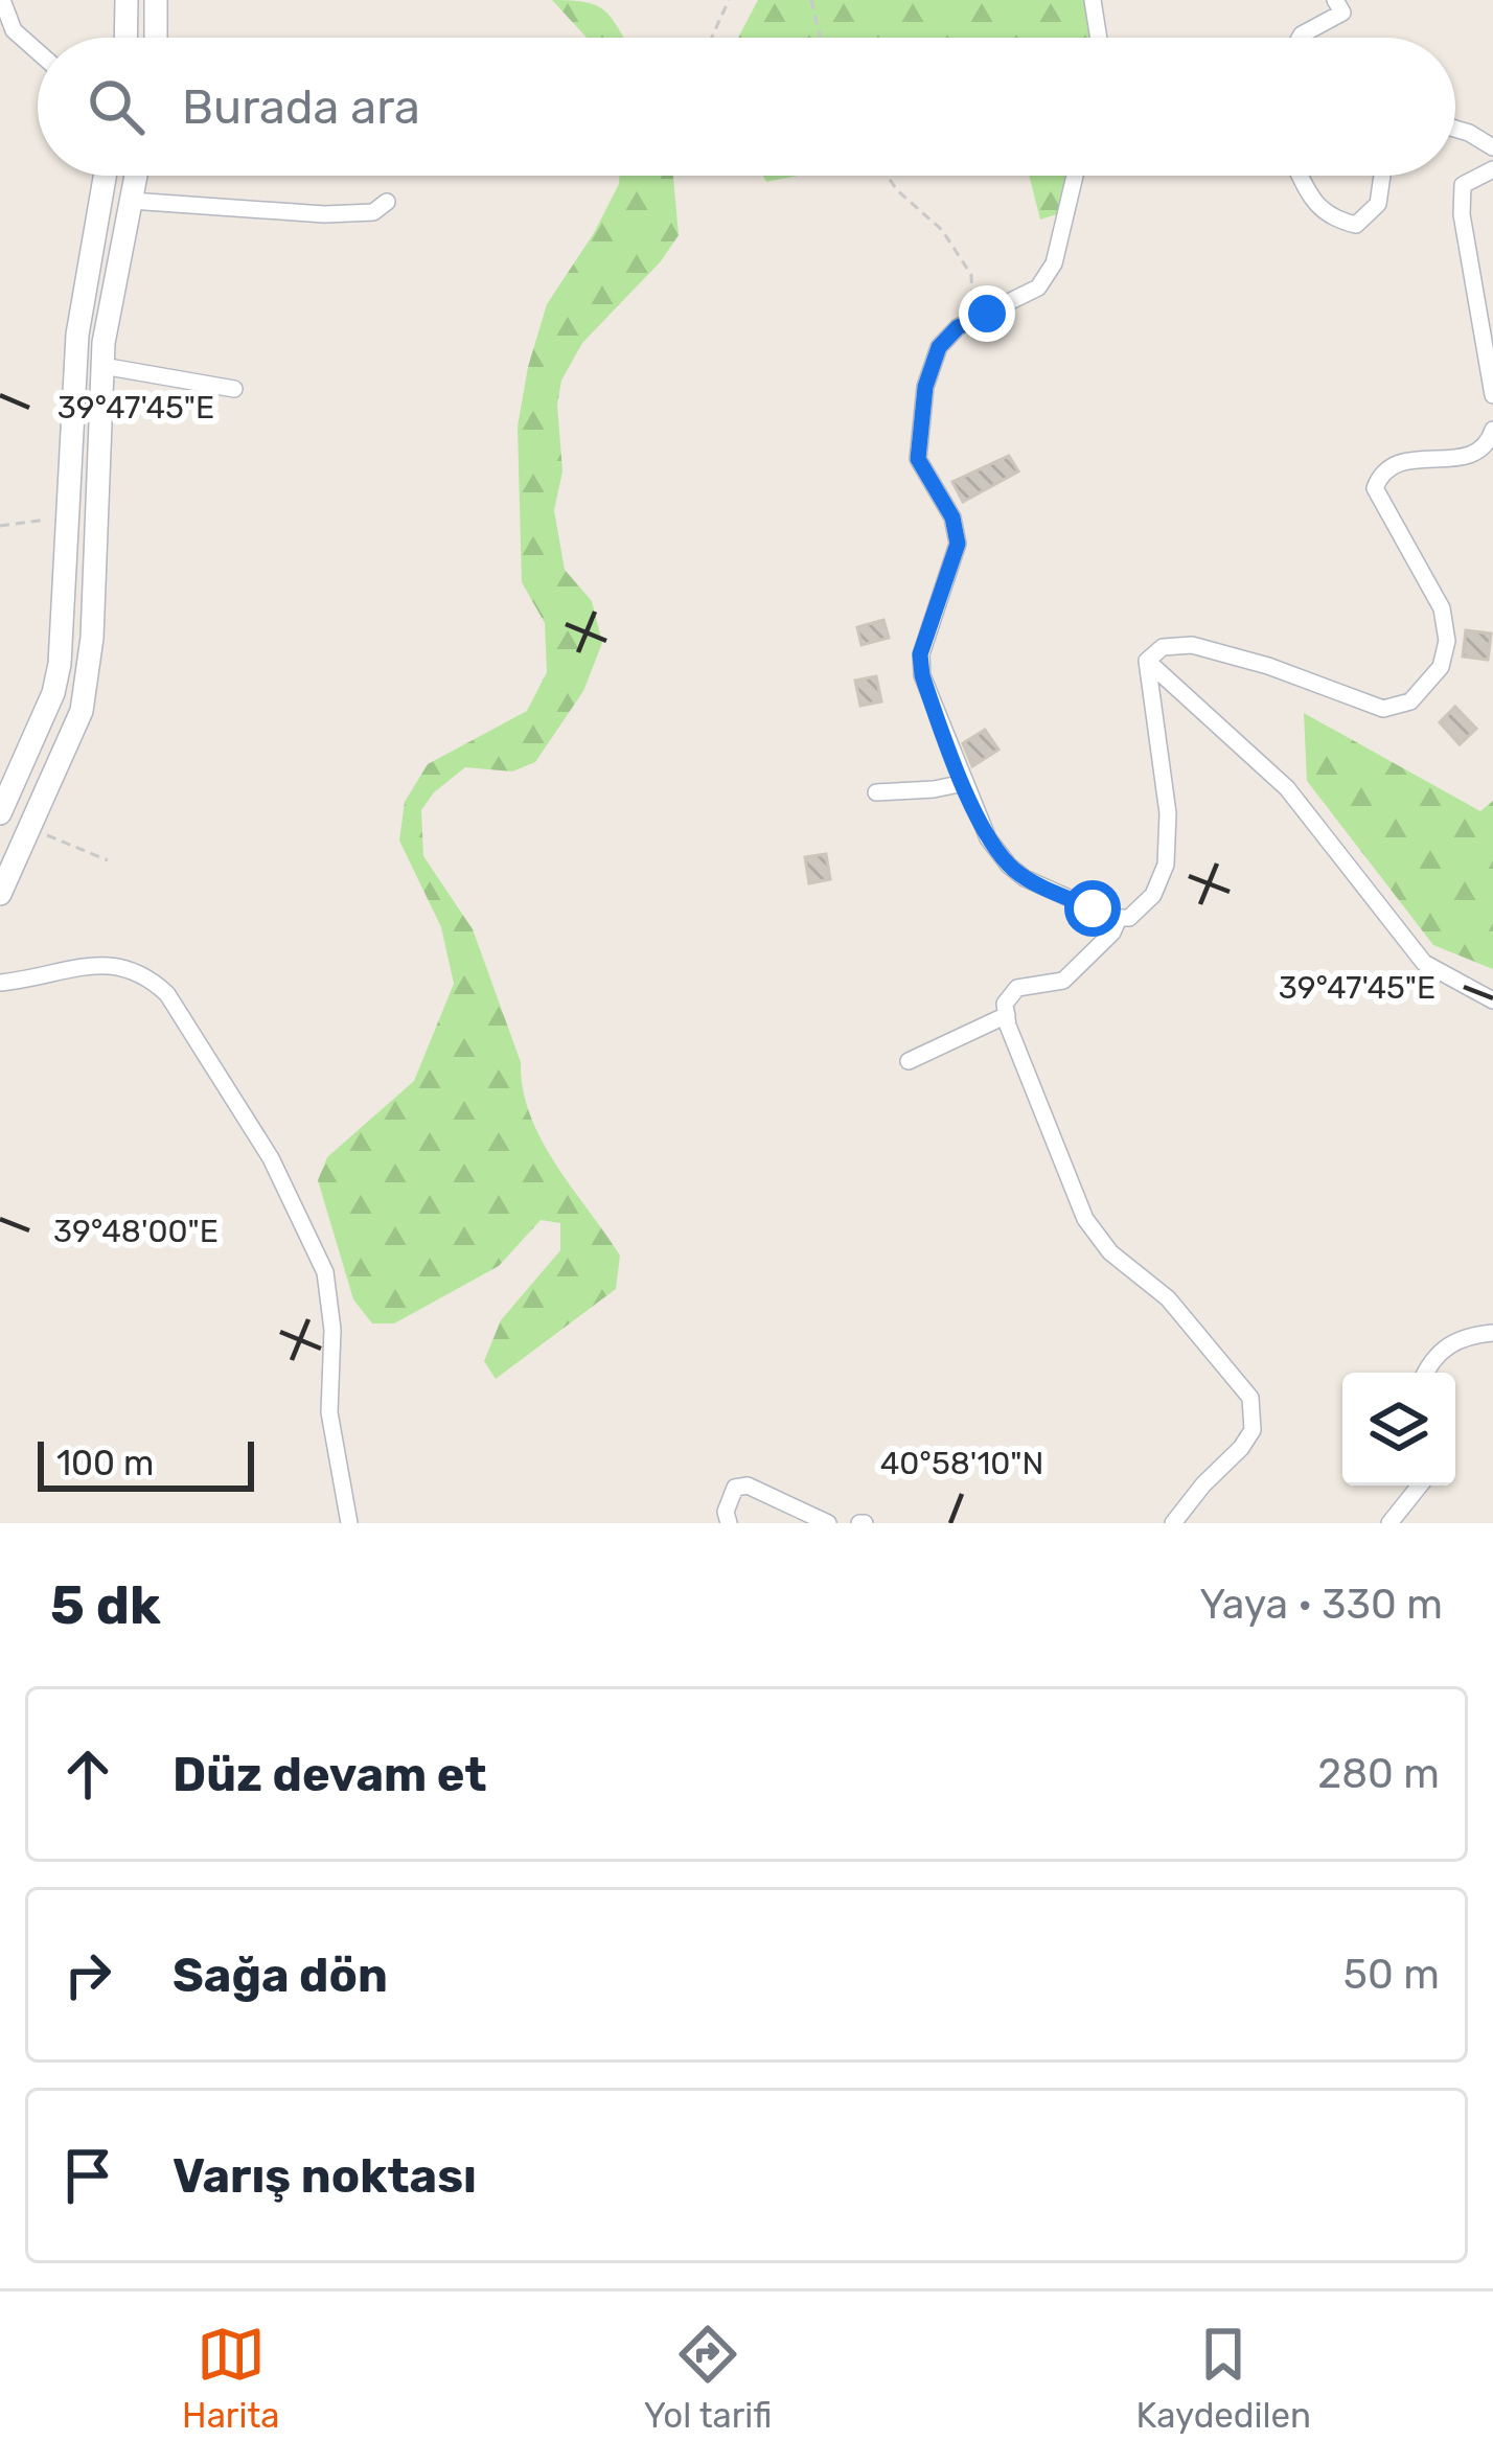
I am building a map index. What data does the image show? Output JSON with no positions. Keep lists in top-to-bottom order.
{
  "scale_bar": "100 m",
  "page": {
    "search": "Burada ara",
    "scale": "100 m",
    "heading": ["5 dk", "Yaya · 330 m"],
    "list": [
      ["Düz devam et", "280 m"],
      ["Sağa dön", "50 m"],
      "Varış noktası"
    ],
    "nav": ["Harita", "Yol tarifi", "Kaydedilen"]
  },
  "coordinates": ["39°47'45\"E", "39°48'00\"E", "40°58'10\"N"]
}
